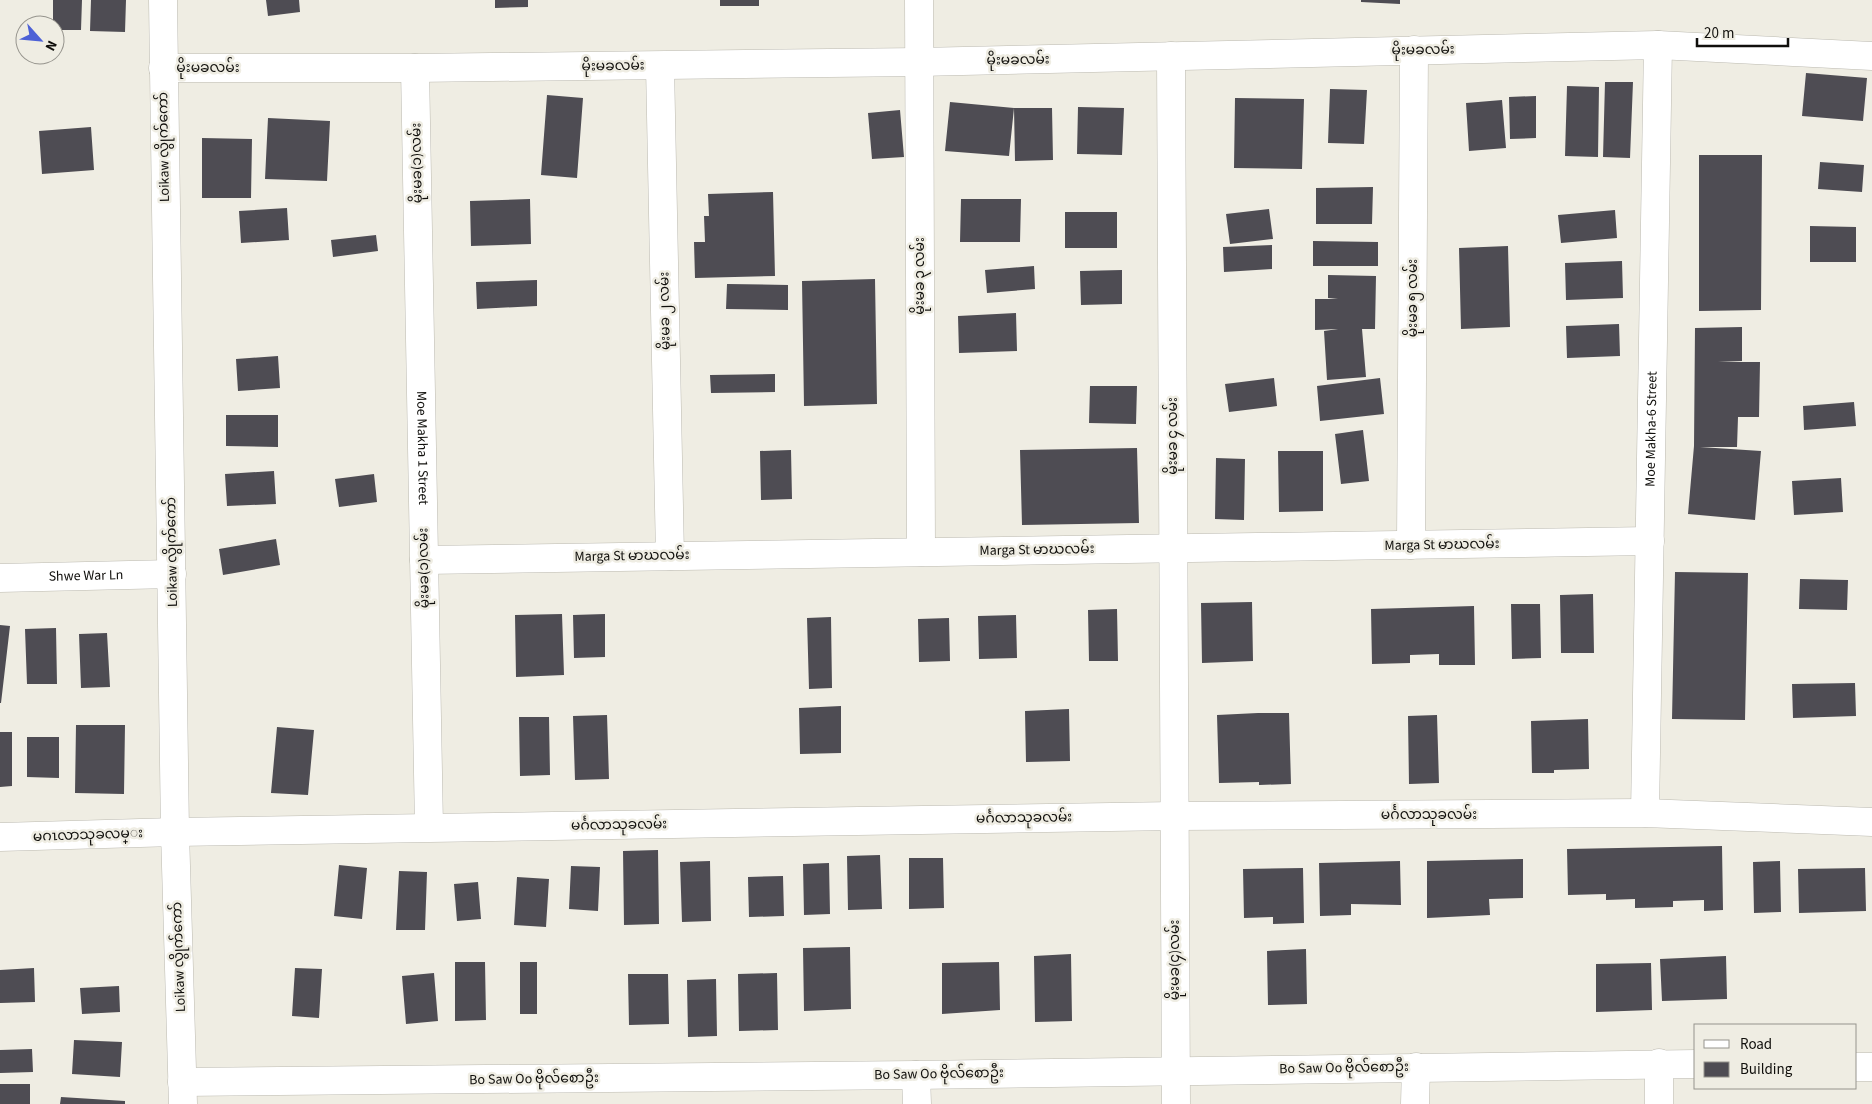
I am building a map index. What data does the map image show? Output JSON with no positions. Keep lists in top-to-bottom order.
{
  "streets": {
    "street": [
      "မိုးမခလမ်း",
      "Loikaw လွိုက်ကော်",
      "မိုးမခ(၁)လမ်း",
      "မိုးမခ ၃ လမ်း",
      "မိုးမခ ၅ လမ်း",
      "မိုးမခ ၂ လမ်း",
      "Moe Makha-6 Street",
      "မိုးမခ ၄ လမ်း",
      "Moe Makha 1 Street",
      "Marga St မာဃလမ်း",
      "Shwe War Ln",
      "မင်္ဂလာသုခလမ်း",
      "မဂၤလာသုခလမ္း",
      "မိုးမခ(၄)လမ်း",
      "Bo Saw Oo ဗိုလ်စောဦး"
    ]
  },
  "crossings": [
    ["မိုးမခလမ်း", "Loikaw လွိုက်ကော်"],
    ["မိုးမခလမ်း", "မိုးမခ(၁)လမ်း"],
    ["မိုးမခလမ်း", "မိုးမခ ၃ လမ်း"],
    ["မိုးမခလမ်း", "မိုးမခ ၅ လမ်း"],
    ["မိုးမခလမ်း", "မိုးမခ ၂ လမ်း"],
    ["မိုးမခလမ်း", "Moe Makha-6 Street"],
    ["မိုးမခလမ်း", "မိုးမခ ၄ လမ်း"],
    ["မိုးမခလမ်း", "Moe Makha 1 Street"],
    ["Loikaw လွိုက်ကော်", "Shwe War Ln"],
    ["Loikaw လွိုက်ကော်", "မင်္ဂလာသုခလမ်း"],
    ["Loikaw လွိုက်ကော်", "မဂၤလာသုခလမ္း"],
    ["Loikaw လွိုက်ကော်", "Bo Saw Oo ဗိုလ်စောဦး"],
    ["မိုးမခ(၁)လမ်း", "Moe Makha 1 Street"],
    ["မိုးမခ(၁)လမ်း", "မင်္ဂလာသုခလမ်း"],
    ["မိုးမခ ၃ လမ်း", "Marga St မာဃလမ်း"],
    ["မိုးမခ ၅ လမ်း", "Marga St မာဃလမ်း"],
    ["မိုးမခ ၂ လမ်း", "Marga St မာဃလမ်း"],
    ["Moe Makha-6 Street", "Marga St မာဃလမ်း"],
    ["Moe Makha-6 Street", "မင်္ဂလာသုခလမ်း"],
    ["မိုးမခ ၄ လမ်း", "Marga St မာဃလမ်း"],
    ["မိုးမခ ၄ လမ်း", "မင်္ဂလာသုခလမ်း"],
    ["မိုးမခ ၄ လမ်း", "မိုးမခ(၄)လမ်း"],
    ["Moe Makha 1 Street", "Marga St မာဃလမ်း"],
    ["Moe Makha 1 Street", "မင်္ဂလာသုခလမ်း"],
    ["မင်္ဂလာသုခလမ်း", "မဂၤလာသုခလမ္း"],
    ["မင်္ဂလာသုခလမ်း", "မိုးမခ(၄)လမ်း"],
    ["မိုးမခ(၄)လမ်း", "Bo Saw Oo ဗိုလ်စောဦး"]
  ],
  "legend": ["Road", "Building"],
  "scale_bar": "20 m",
  "north": "bottom right"
}
